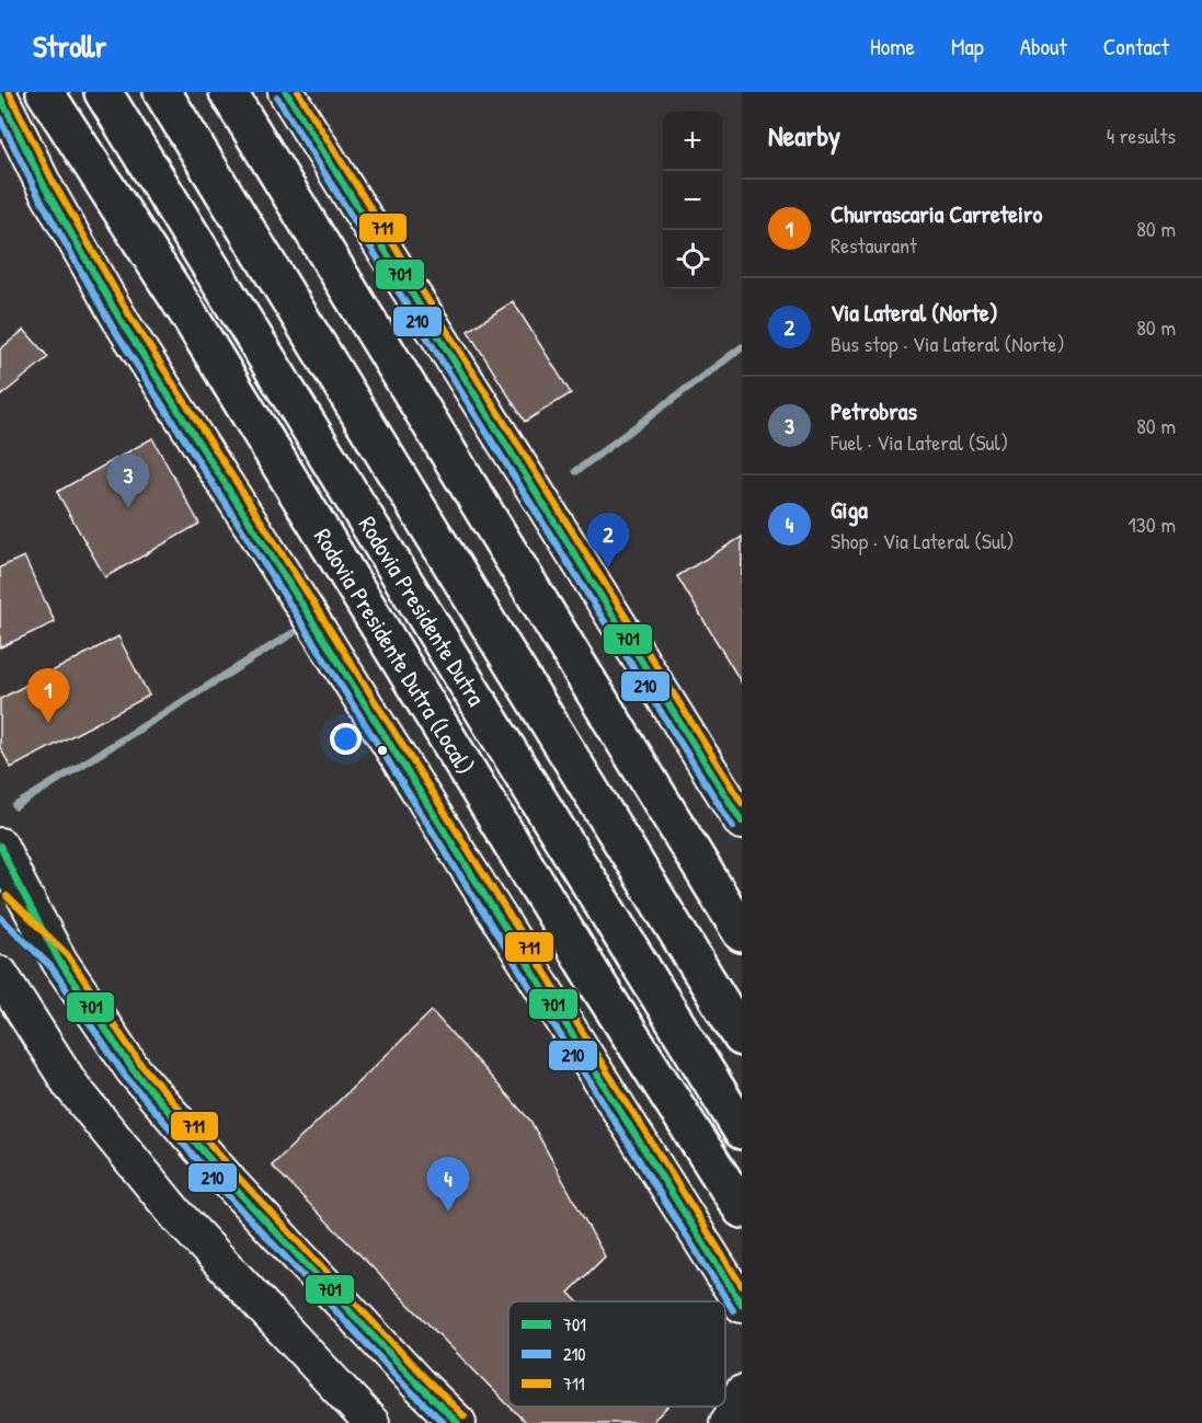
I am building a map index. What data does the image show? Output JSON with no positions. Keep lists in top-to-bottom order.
{
  "streets": {
    "highway": ["Rodovia Presidente Dutra", "Rodovia Presidente Dutra (Local)"]
  },
  "lines": ["transit line 701", "transit line 711", "transit line 210"],
  "legend": ["701", "210", "711"],
  "page": {
    "header": "Strollr",
    "nav": [
      "Home",
      "Map",
      "About",
      "Contact"
    ],
    "heading": ["Nearby", "4 results"],
    "map_buttons": ["+", "−"],
    "list": [
      {
        "mark": "1",
        "name": "Churrascaria Carreteiro",
        "note": "Restaurant",
        "value": "80 m"
      },
      {
        "mark": "2",
        "name": "Via Lateral (Norte)",
        "note": "Bus stop · Via Lateral (Norte)",
        "value": "80 m"
      },
      {
        "mark": "3",
        "name": "Petrobras",
        "note": "Fuel · Via Lateral (Sul)",
        "value": "80 m"
      },
      {
        "mark": "4",
        "name": "Giga",
        "note": "Shop · Via Lateral (Sul)",
        "value": "130 m"
      }
    ],
    "pins": [
      "3",
      "2",
      "1",
      "4"
    ]
  }
}
